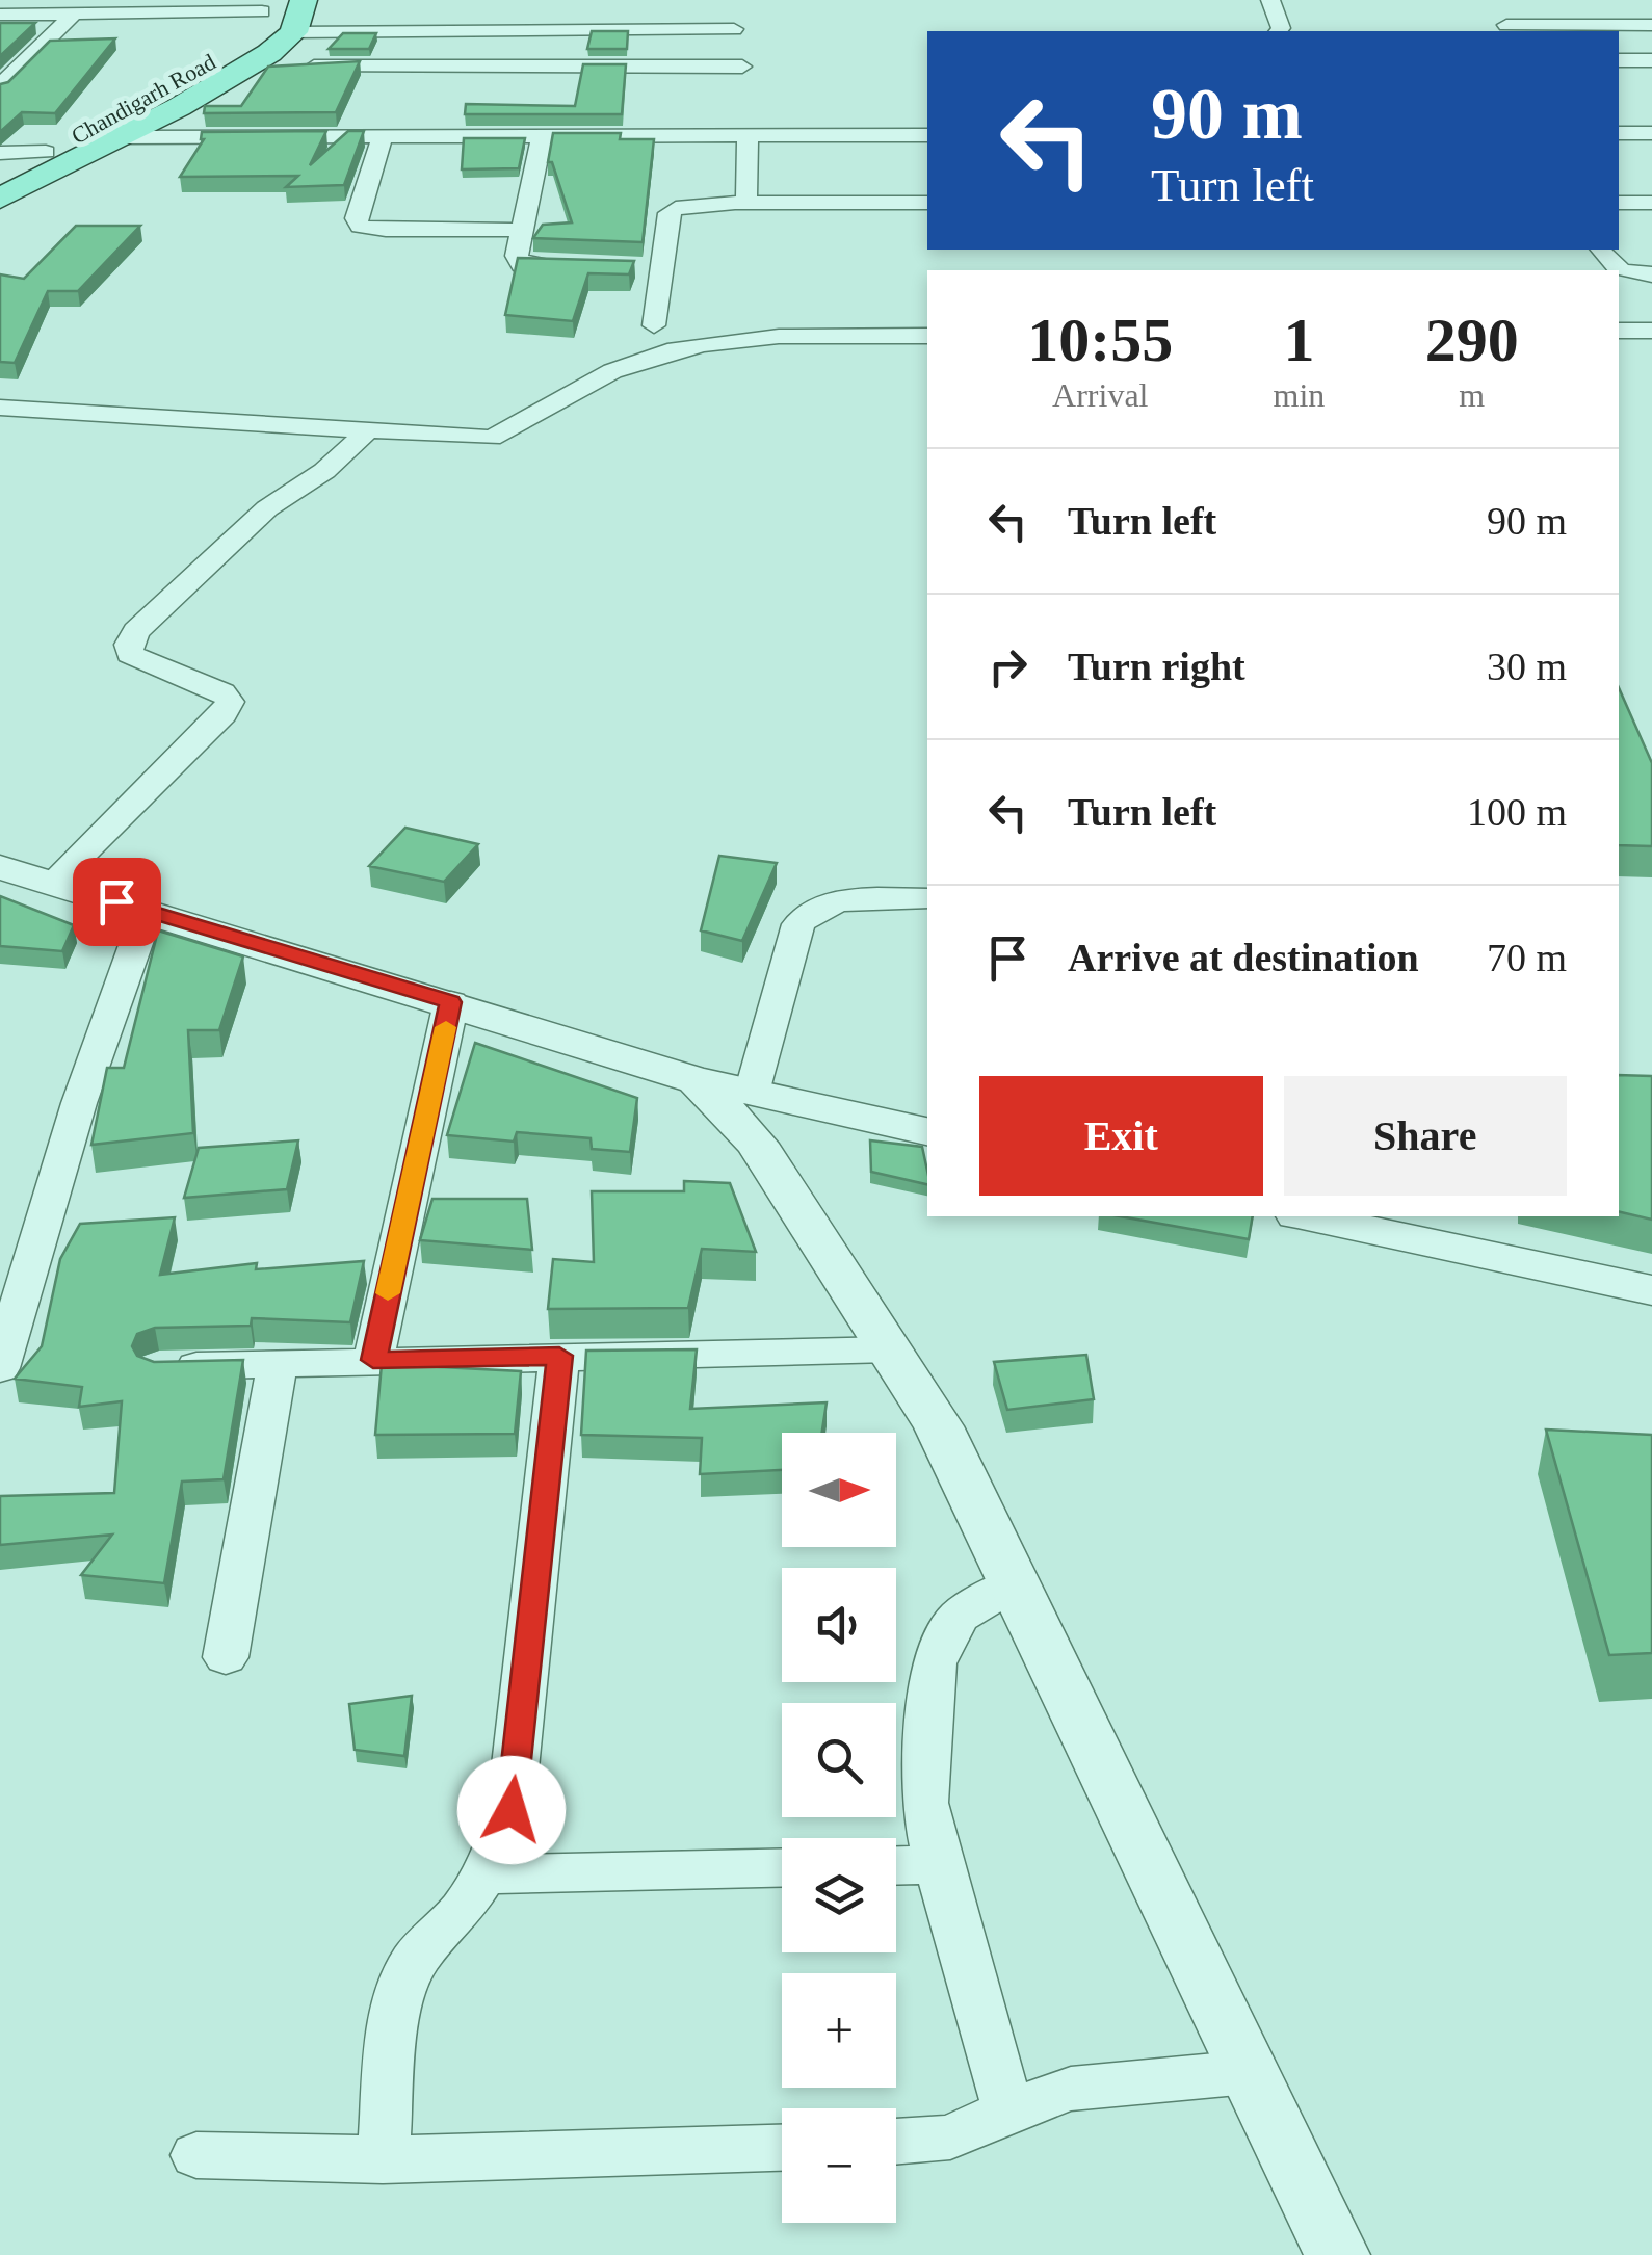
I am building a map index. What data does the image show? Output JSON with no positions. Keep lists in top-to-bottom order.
{
  "streets": {
    "main road": ["Chandigarh Road"]
  },
  "north": "right",
  "page": {
    "turn": ["90 m", "Turn left"],
    "eta": [
      "10:55",
      "Arrival",
      "1",
      "min",
      "290",
      "m"
    ],
    "list": [
      {
        "name": "Turn left",
        "value": "90 m"
      },
      {
        "name": "Turn right",
        "value": "30 m"
      },
      {
        "name": "Turn left",
        "value": "100 m"
      },
      {
        "name": "Arrive at destination",
        "value": "70 m"
      }
    ],
    "buttons": ["Exit", "Share"],
    "map_buttons": ["+", "−"]
  }
}
